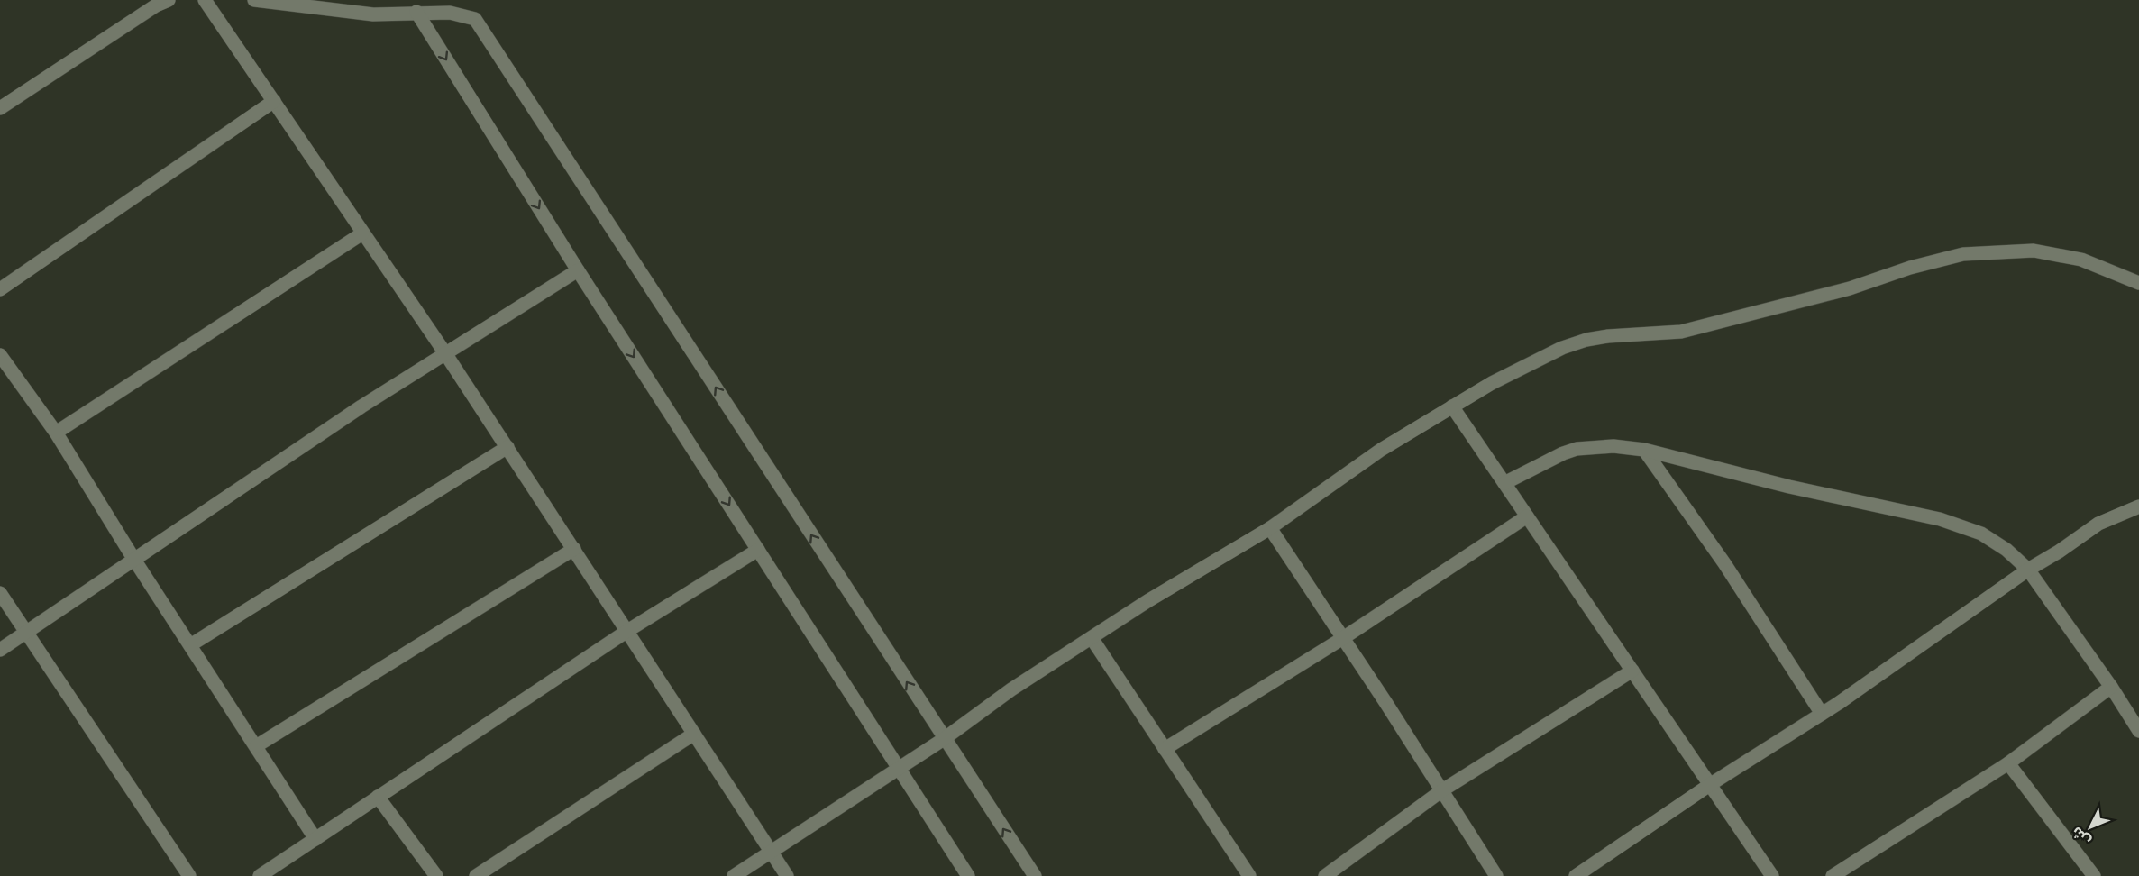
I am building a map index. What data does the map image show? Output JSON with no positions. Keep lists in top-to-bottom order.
{
  "north": "bottom left"
}
